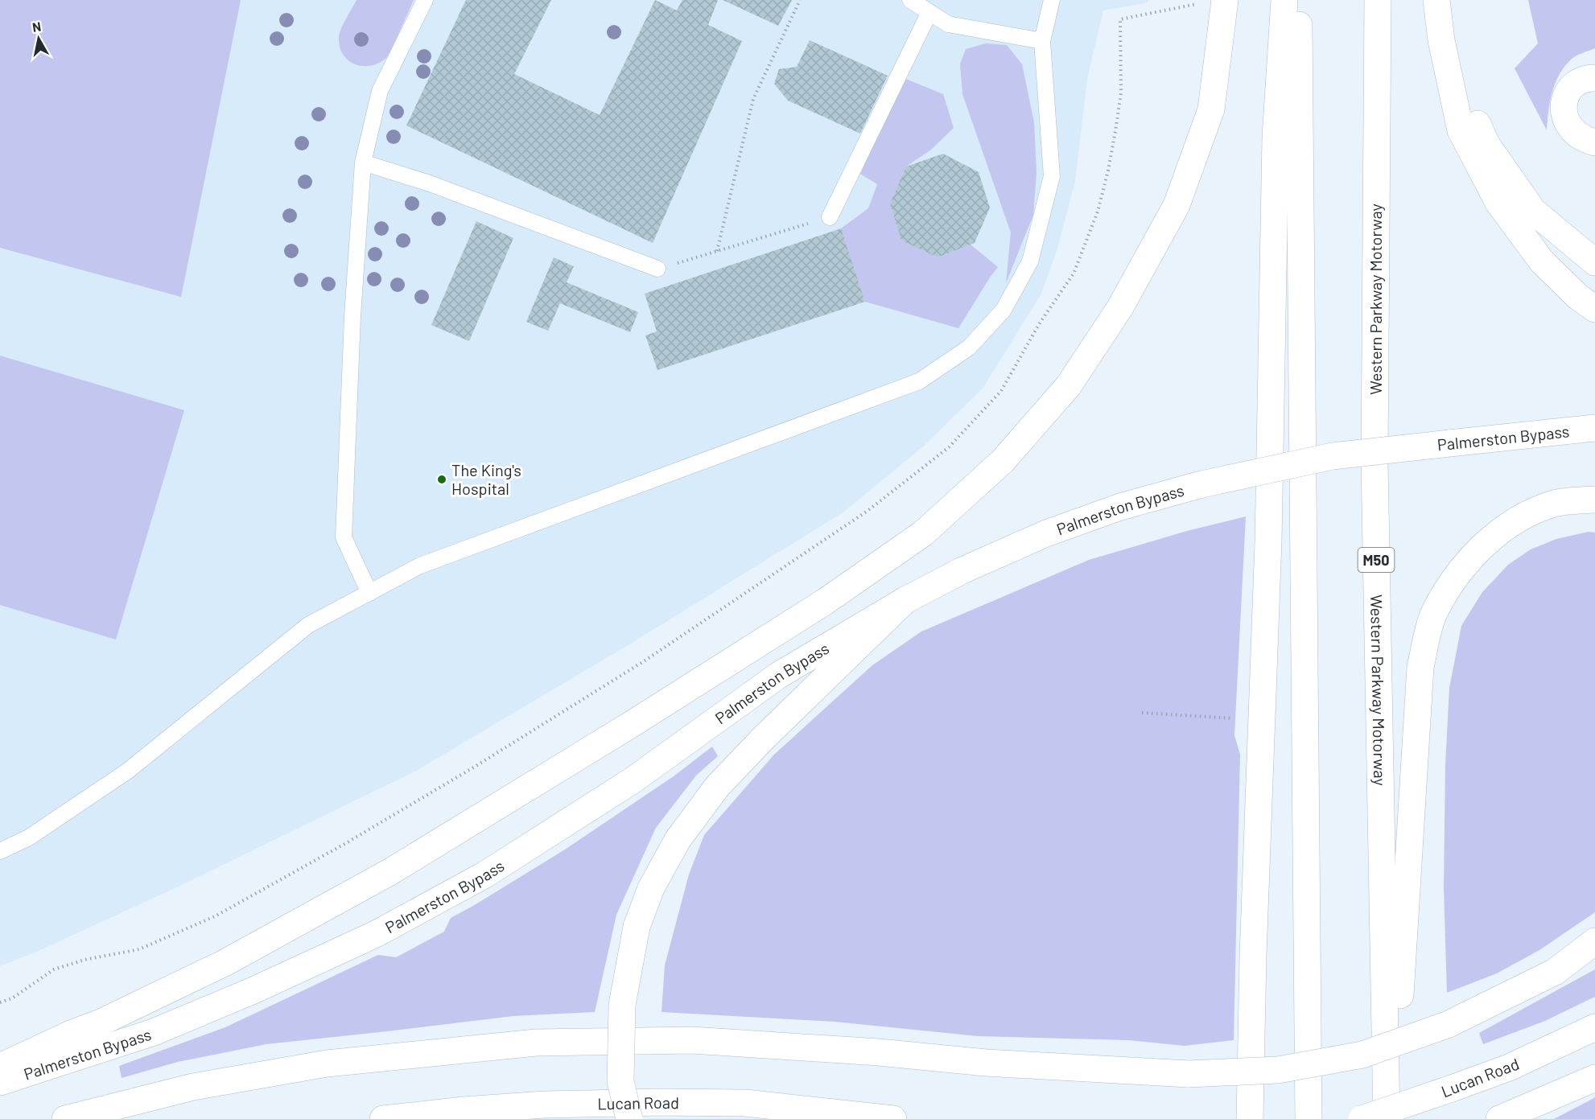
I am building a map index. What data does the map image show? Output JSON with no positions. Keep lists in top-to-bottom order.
{
  "streets": {
    "main road": [
      "Western Parkway Motorway",
      "Palmerston Bypass",
      "M50",
      "Lucan Road"
    ]
  },
  "places": ["The King's Hospital"],
  "north": "top"
}
